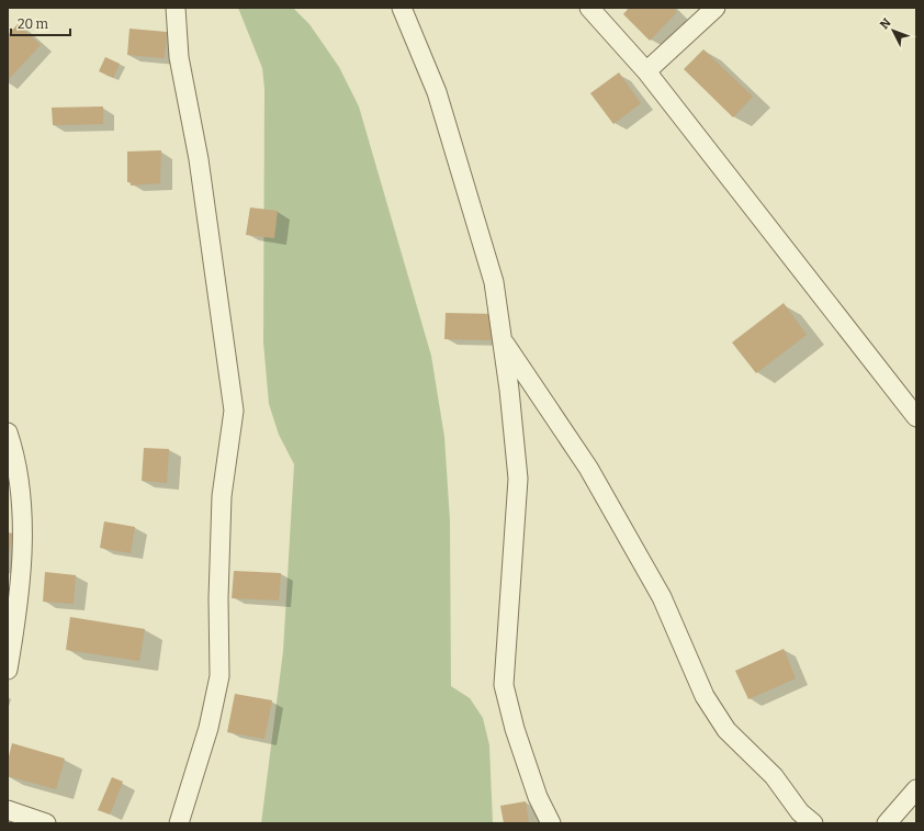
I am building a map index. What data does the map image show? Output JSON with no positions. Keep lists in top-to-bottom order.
{
  "scale_bar": "20 m",
  "north": "top left"
}
